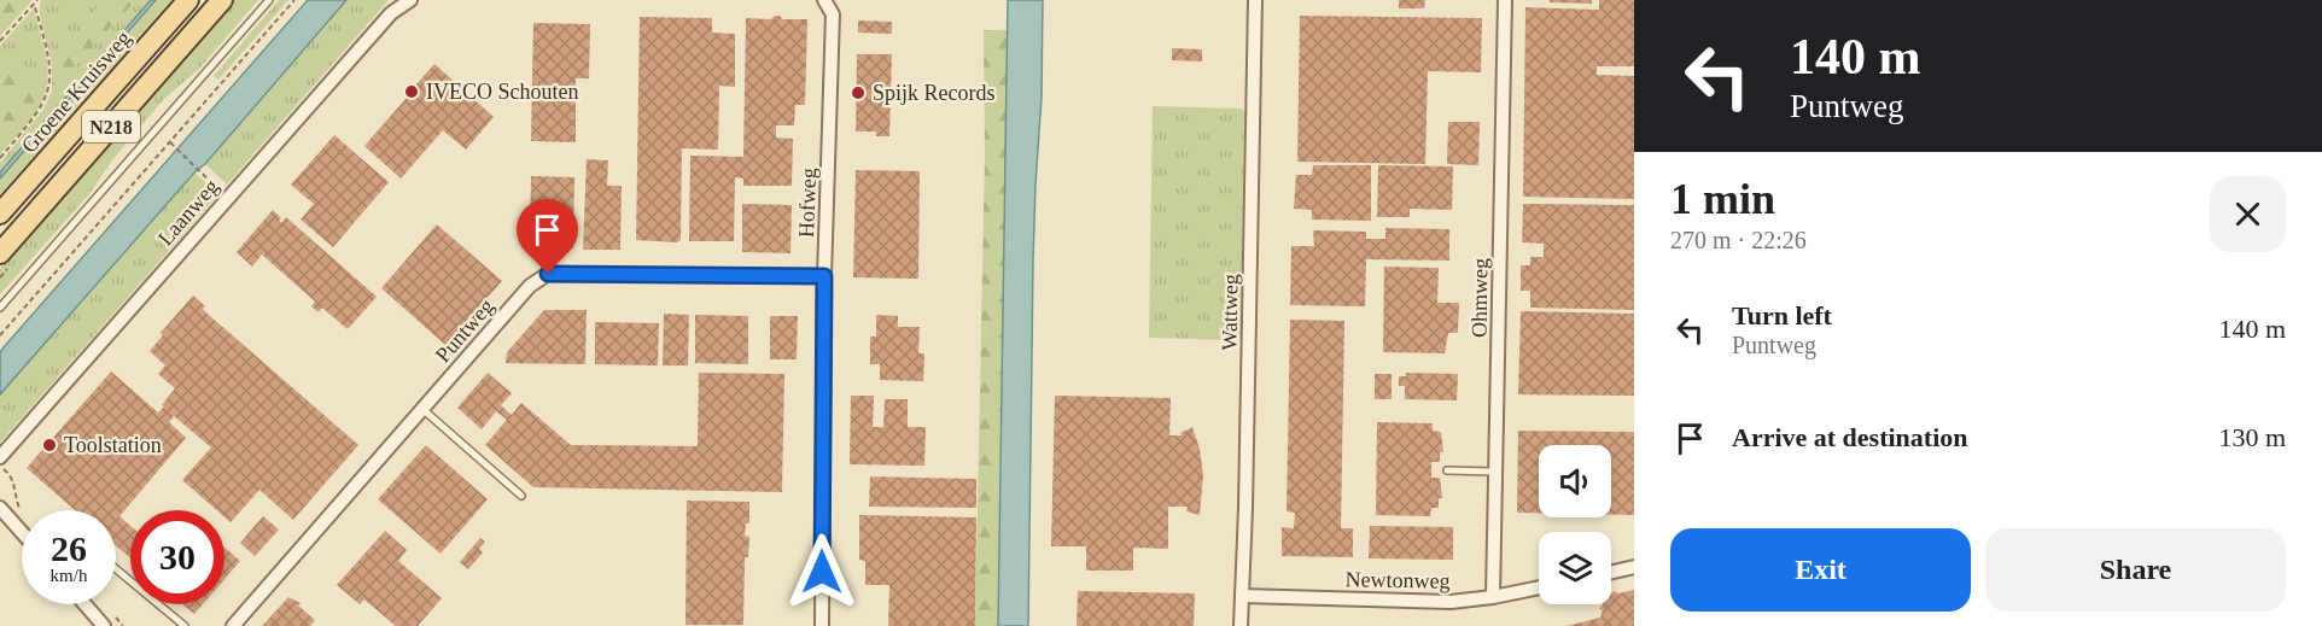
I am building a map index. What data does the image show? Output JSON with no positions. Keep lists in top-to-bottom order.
{
  "streets": {
    "main road": ["Groene Kruisweg", "N218"],
    "street": [
      "Hofweg",
      "Laanweg",
      "Ohmweg",
      "Wattweg",
      "Puntweg",
      "Newtonweg"
    ]
  },
  "crossings": [
    ["Hofweg", "Puntweg"],
    ["Ohmweg", "Newtonweg"],
    ["Wattweg", "Newtonweg"]
  ],
  "places": ["IVECO Schouten", "Spijk Records", "Toolstation"],
  "page": {
    "turn": ["140 m", "Puntweg"],
    "heading": ["1 min", "270 m · 22:26"],
    "list": [
      {
        "name": "Turn left",
        "note": "Puntweg",
        "value": "140 m"
      },
      {
        "name": "Arrive at destination",
        "value": "130 m"
      }
    ],
    "speed": "26 km/h",
    "limit": "30",
    "buttons": ["Exit", "Share"]
  }
}
